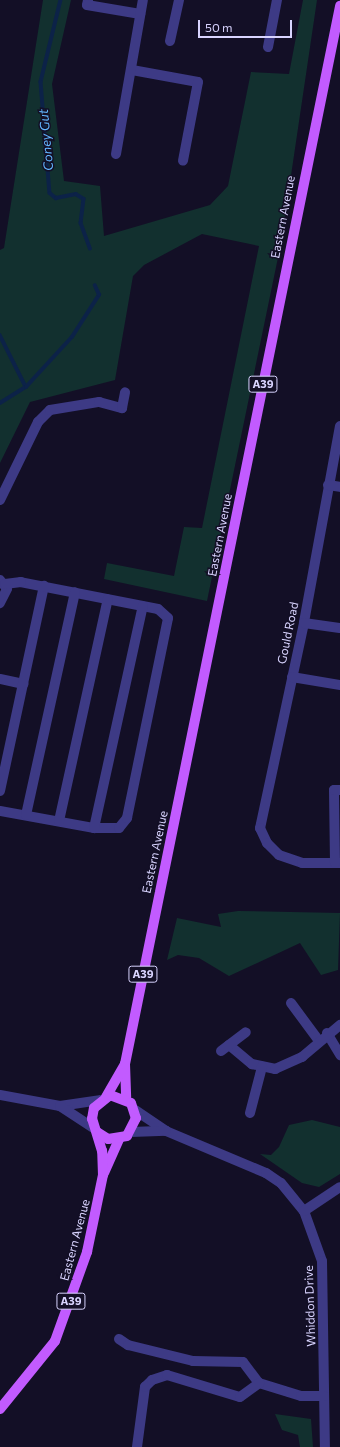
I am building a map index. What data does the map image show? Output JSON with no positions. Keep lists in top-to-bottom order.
{
  "streets": {
    "main road": ["Eastern Avenue", "A39"],
    "street": ["Gould Road", "Whiddon Drive"]
  },
  "crossings": [
    ["Eastern Avenue", "Whiddon Drive"]
  ],
  "water": ["Coney Gut"],
  "scale_bar": "50 m"
}
